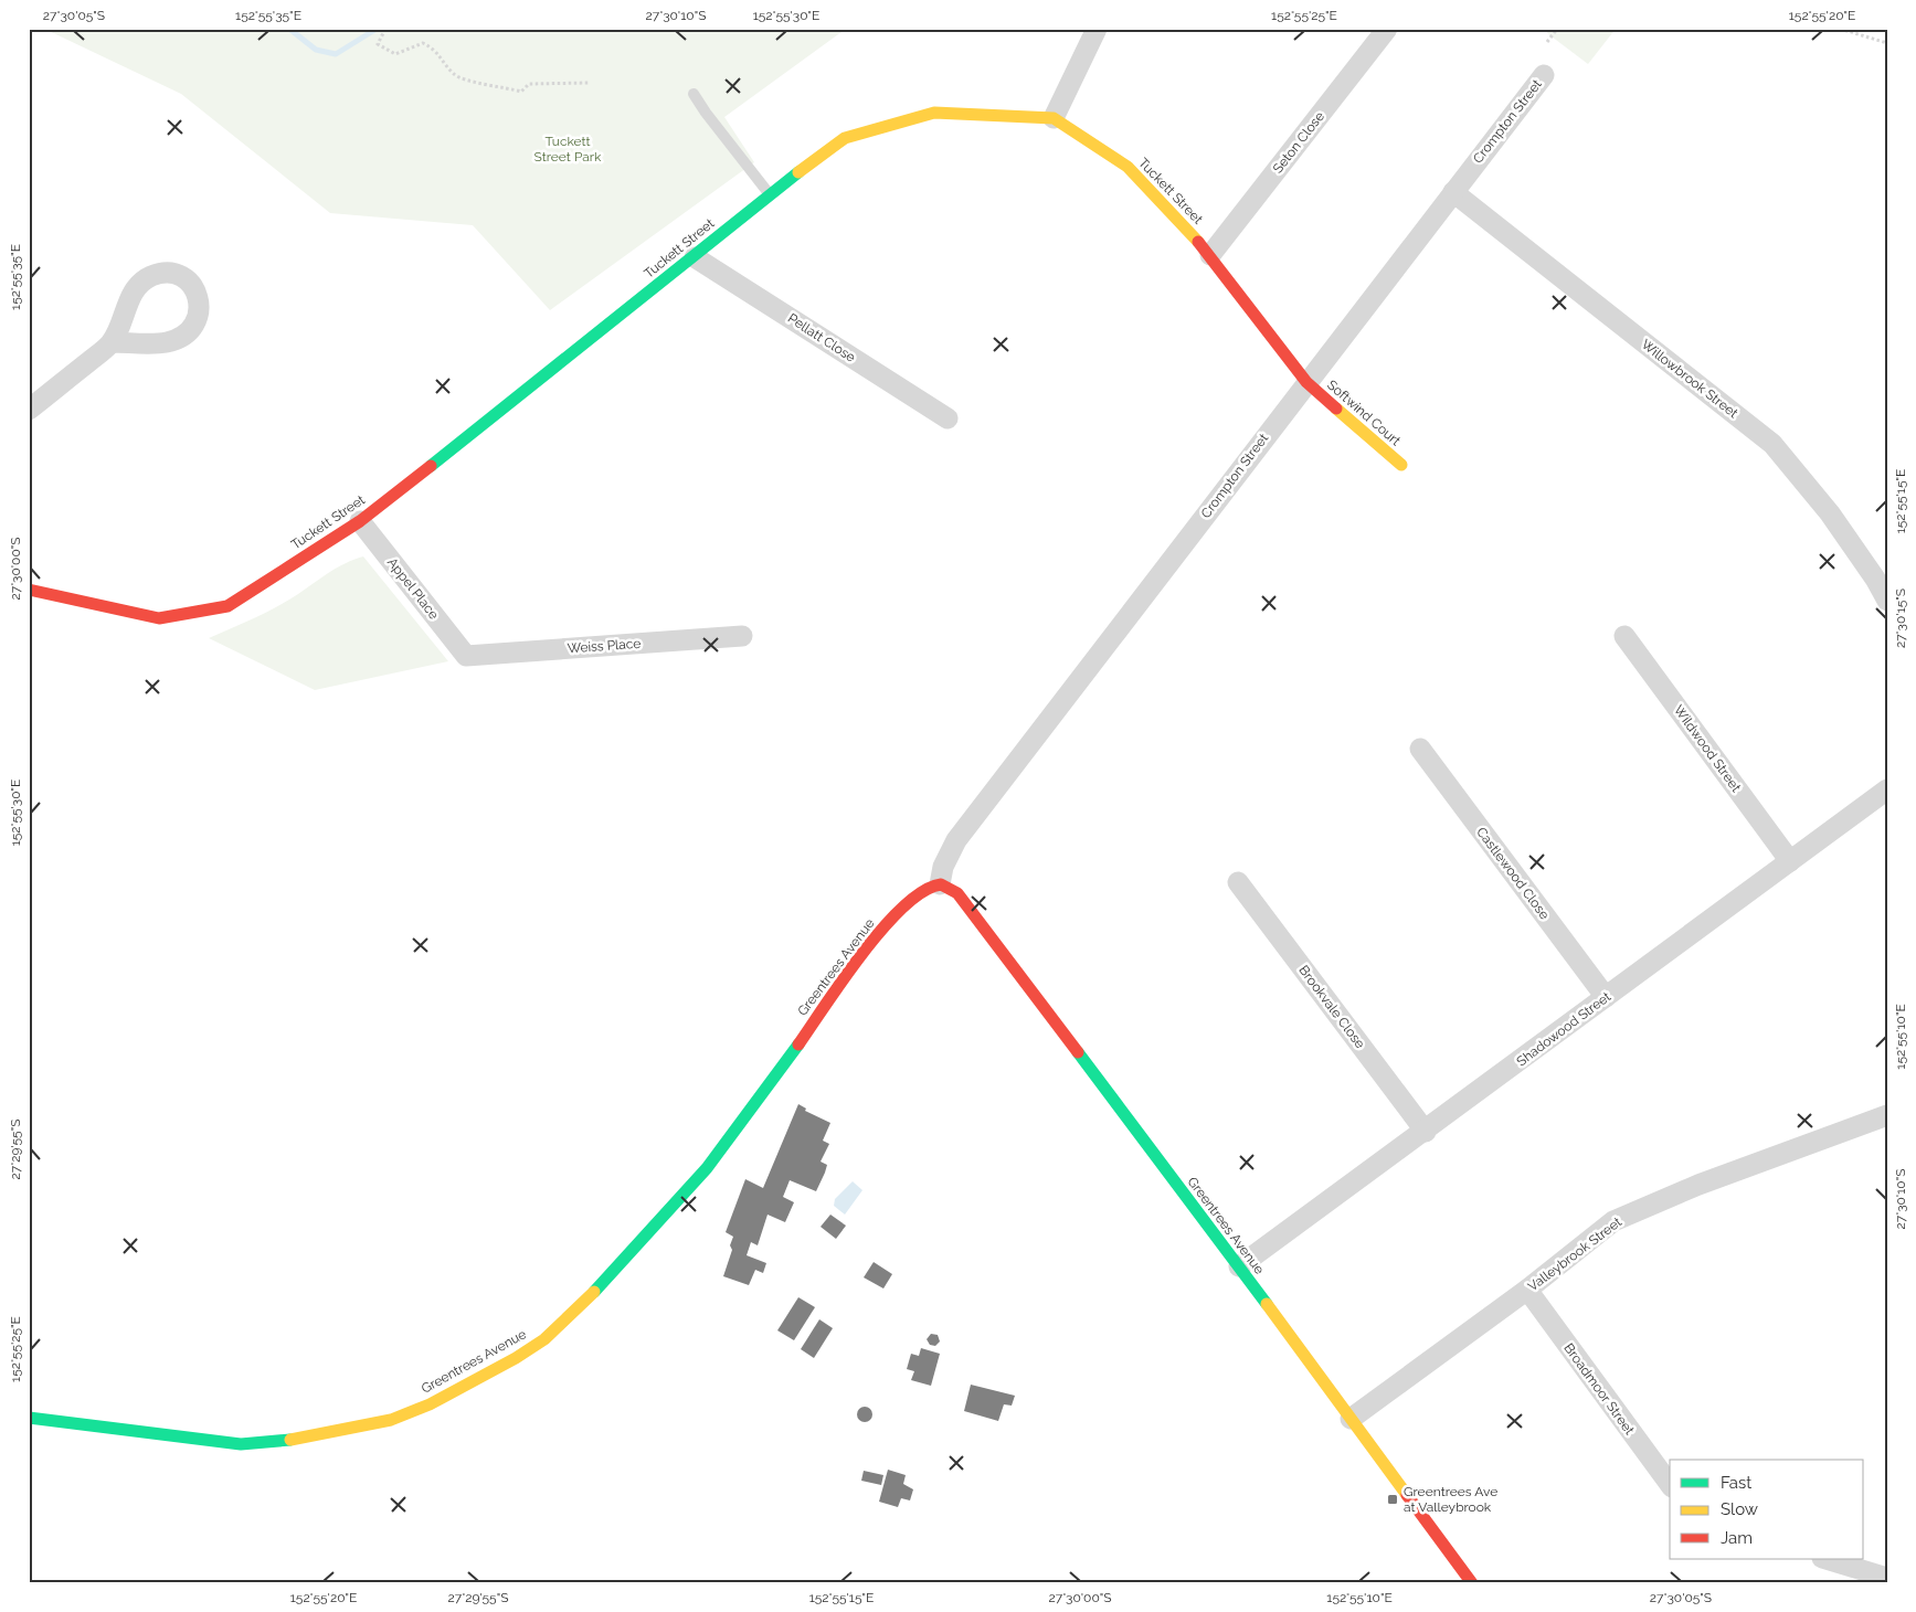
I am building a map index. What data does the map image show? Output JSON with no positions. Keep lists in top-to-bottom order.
{
  "streets": {
    "street": [
      "Crompton Street",
      "Seton Close",
      "Tuckett Street",
      "Pellatt Close",
      "Willowbrook Street",
      "Softwind Court",
      "Appel Place",
      "Weiss Place",
      "Wildwood Street",
      "Castlewood Close",
      "Greentrees Avenue",
      "Brookvale Close",
      "Shadowood Street",
      "Valleybrook Street",
      "Broadmoor Street"
    ]
  },
  "crossings": [
    ["Crompton Street", "Tuckett Street"],
    ["Crompton Street", "Willowbrook Street"],
    ["Crompton Street", "Softwind Court"],
    ["Crompton Street", "Greentrees Avenue"],
    ["Seton Close", "Tuckett Street"],
    ["Tuckett Street", "Pellatt Close"],
    ["Tuckett Street", "Softwind Court"],
    ["Tuckett Street", "Appel Place"],
    ["Appel Place", "Weiss Place"],
    ["Wildwood Street", "Shadowood Street"],
    ["Castlewood Close", "Shadowood Street"],
    ["Greentrees Avenue", "Shadowood Street"],
    ["Greentrees Avenue", "Valleybrook Street"],
    ["Brookvale Close", "Shadowood Street"],
    ["Valleybrook Street", "Broadmoor Street"]
  ],
  "parks": ["Tuckett Street Park"],
  "places": {
    "transit": ["Greentrees Ave at Valleybrook"]
  },
  "legend": ["Fast", "Slow", "Jam"],
  "coordinates": [
    "27°30'05\"S",
    "152°55'35\"E",
    "27°30'10\"S",
    "152°55'30\"E",
    "152°55'25\"E",
    "152°55'20\"E",
    "152°55'15\"E",
    "27°30'00\"S",
    "27°30'15\"S",
    "152°55'10\"E",
    "27°29'55\"S"
  ]
}
